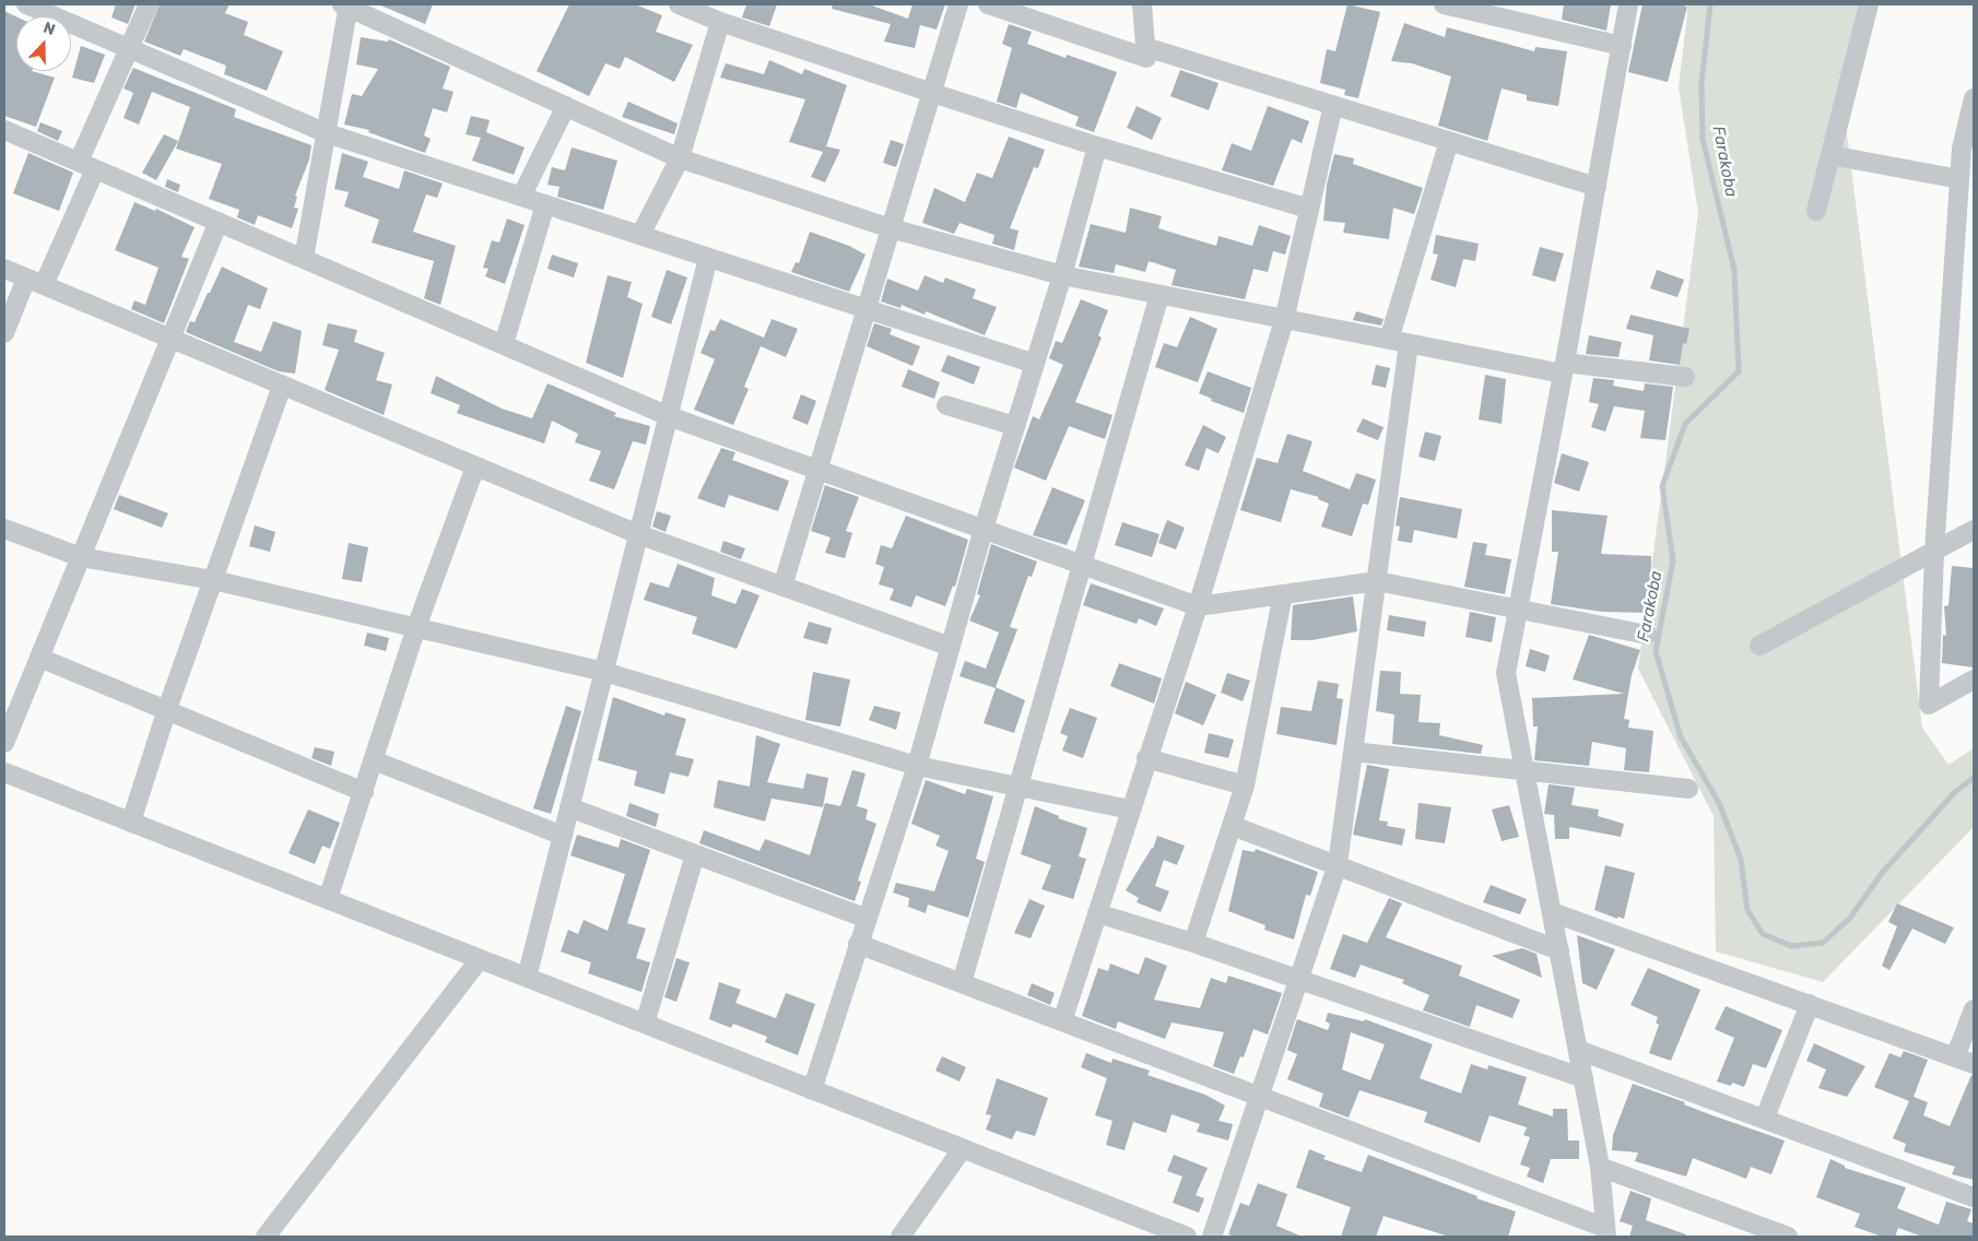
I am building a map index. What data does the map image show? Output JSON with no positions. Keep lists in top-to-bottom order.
{
  "water": ["Farakoba"],
  "north": "top"
}
